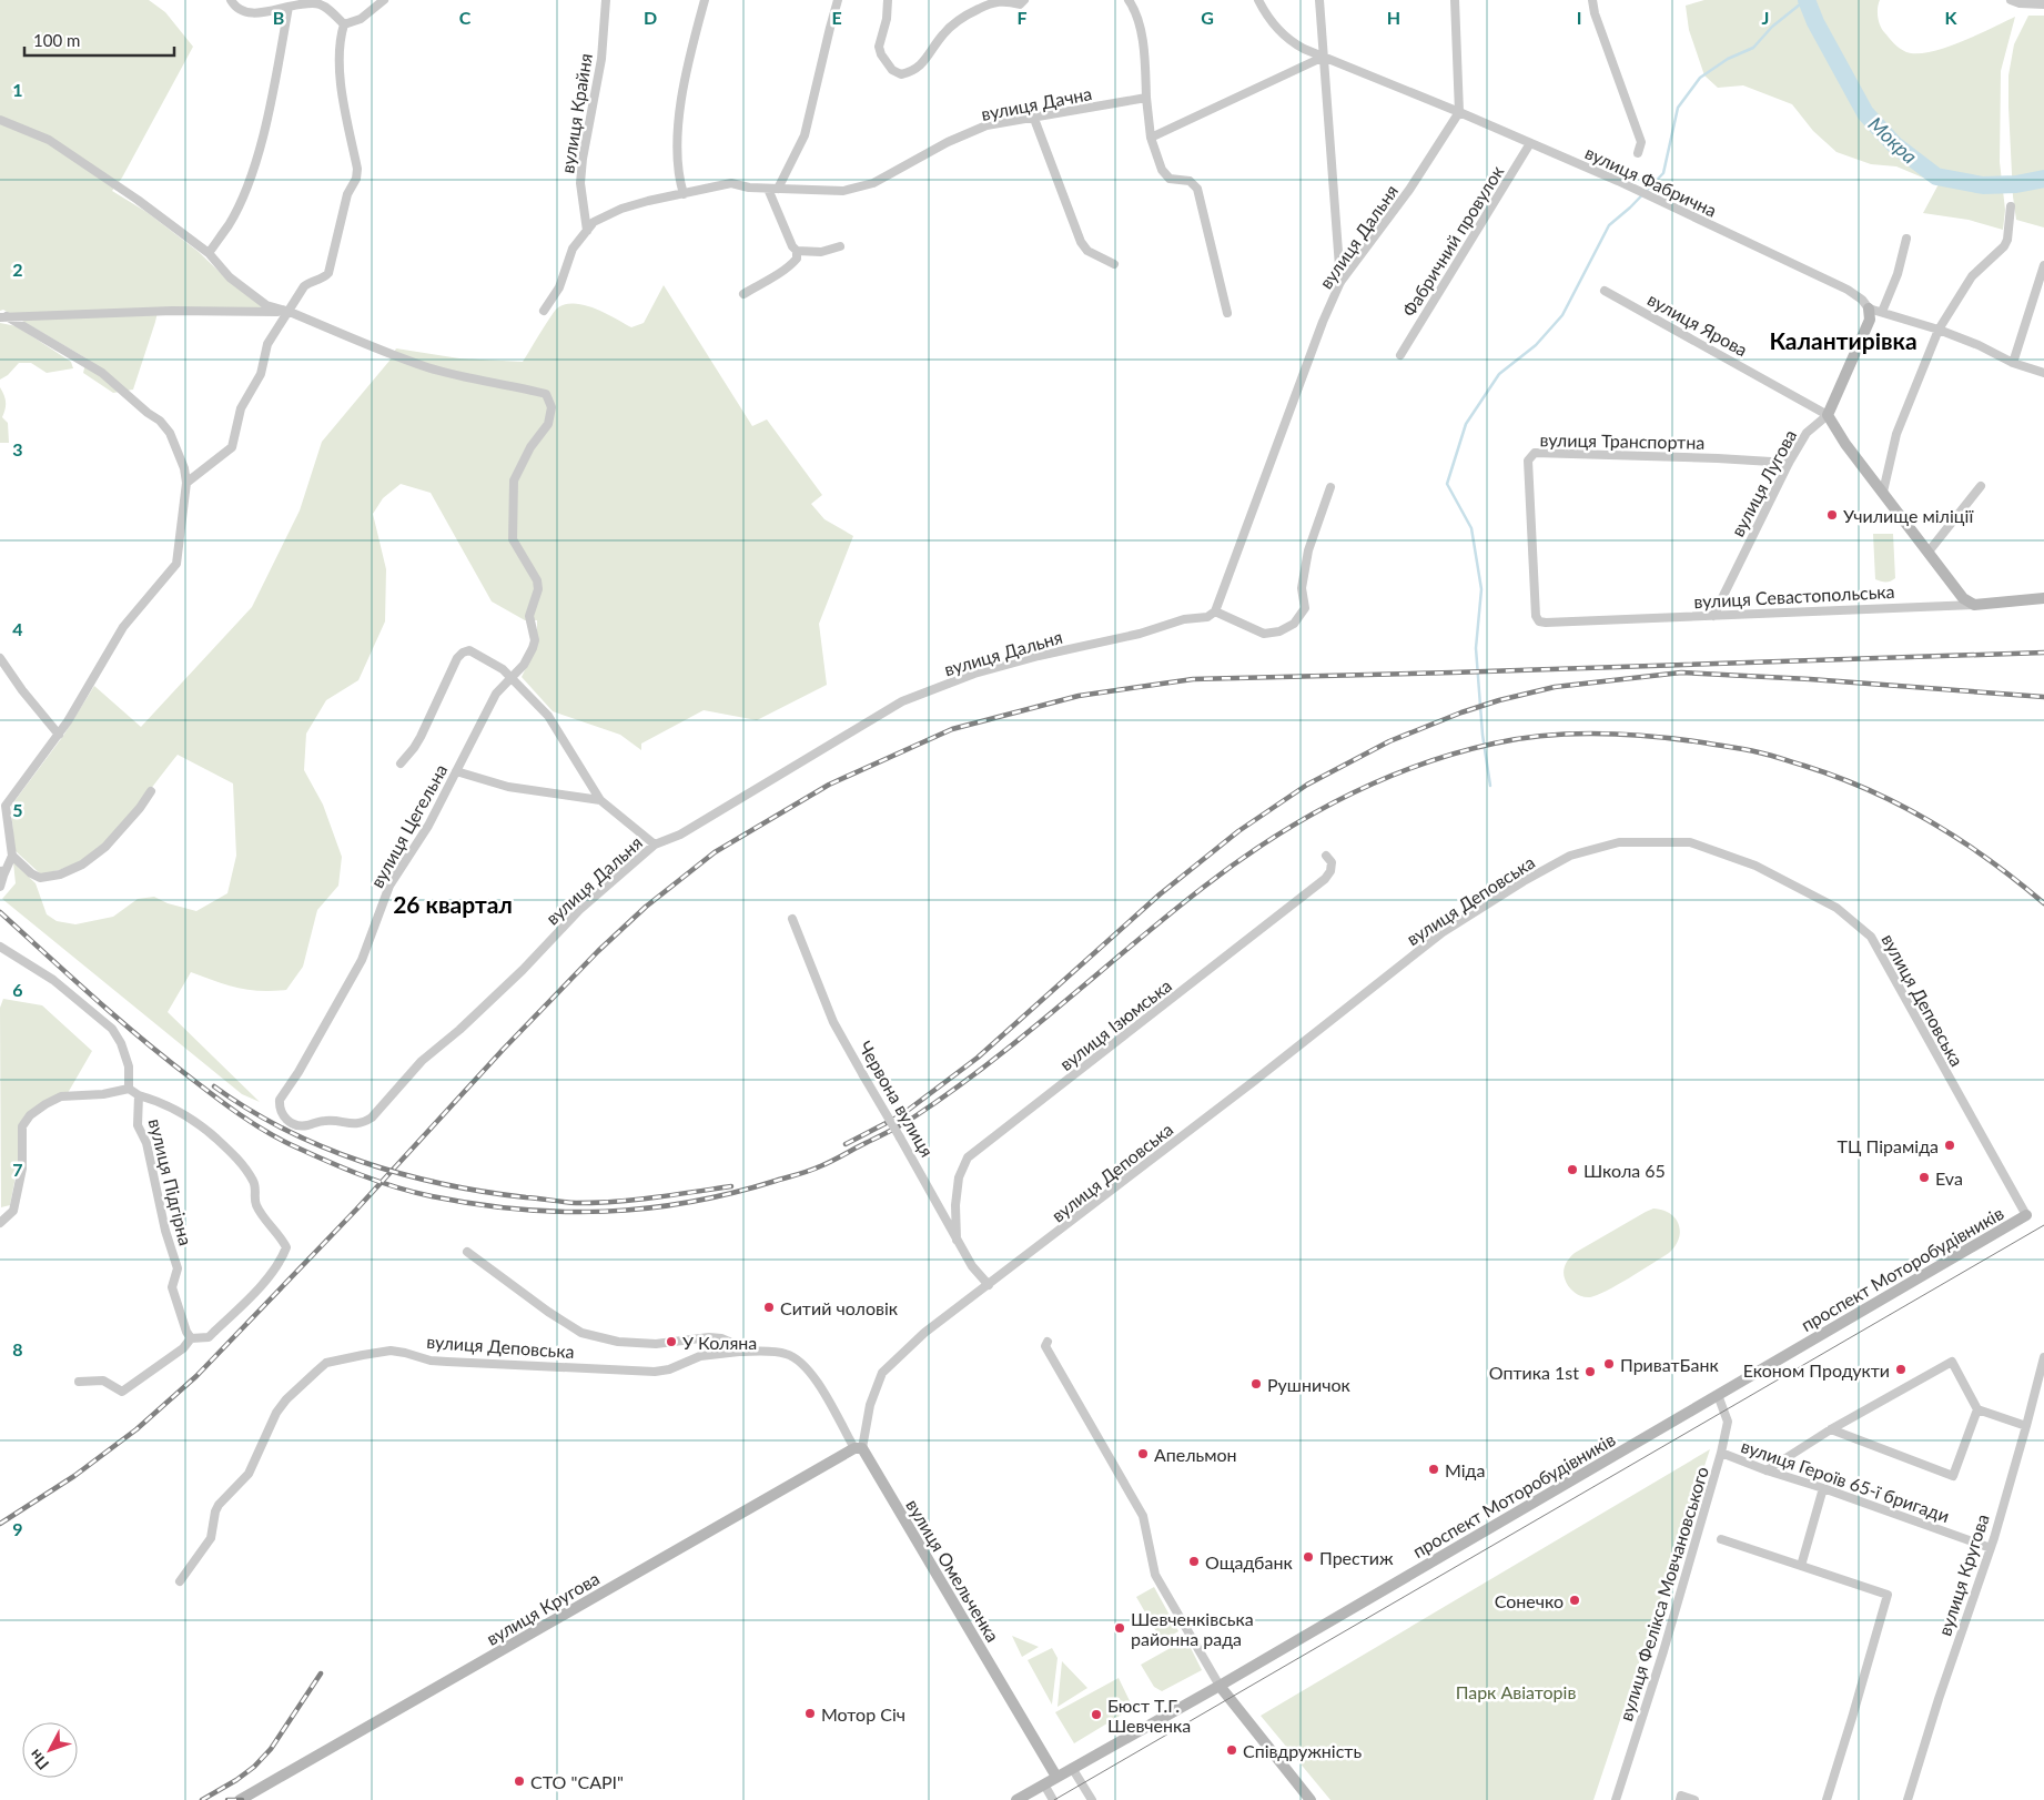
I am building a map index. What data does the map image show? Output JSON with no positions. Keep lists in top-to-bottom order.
{
  "streets": {
    "street": [
      "вулиця Дачна",
      "вулиця Крайня",
      "вулиця Фабрична",
      "вулиця Дальня",
      "Фабричний провулок",
      "вулиця Ярова",
      "вулиця Транспортна",
      "вулиця Лугова",
      "вулиця Севастопольська",
      "вулиця Цегельна",
      "вулиця Деповська",
      "вулиця Ізюмська",
      "Червона вулиця",
      "вулиця Підгірна",
      "проспект Моторобудівників",
      "вулиця Героїв 65-ї бригади",
      "вулиця Омельченка",
      "вулиця Кругова",
      "вулиця Фелікса Мовчановського"
    ]
  },
  "crossings": [
    ["вулиця Фабрична", "вулиця Дальня"],
    ["вулиця Фабрична", "Фабричний провулок"],
    ["вулиця Фабрична", "вулиця Лугова"],
    ["вулиця Дальня", "вулиця Цегельна"],
    ["вулиця Ярова", "вулиця Лугова"],
    ["вулиця Ярова", "вулиця Севастопольська"],
    ["вулиця Транспортна", "вулиця Лугова"],
    ["вулиця Транспортна", "вулиця Севастопольська"],
    ["вулиця Лугова", "вулиця Севастопольська"],
    ["вулиця Деповська", "Червона вулиця"],
    ["вулиця Деповська", "проспект Моторобудівників"],
    ["вулиця Деповська", "вулиця Омельченка"],
    ["вулиця Деповська", "вулиця Кругова"],
    ["вулиця Ізюмська", "Червона вулиця"],
    ["проспект Моторобудівників", "вулиця Омельченка"],
    ["проспект Моторобудівників", "вулиця Фелікса Мовчановського"],
    ["вулиця Героїв 65-ї бригади", "вулиця Кругова"],
    ["вулиця Героїв 65-ї бригади", "вулиця Фелікса Мовчановського"],
    ["вулиця Омельченка", "вулиця Кругова"]
  ],
  "districts": ["Калантирівка", "26 квартал"],
  "water": ["Мокра"],
  "parks": ["Парк Авіаторів"],
  "places": [
    "Училище міліції",
    "ТЦ Піраміда",
    "Школа 65",
    "Eva",
    "Ситий чоловік",
    "У Коляна",
    "ПриватБанк",
    "Економ Продукти",
    "Оптика 1st",
    "Рушничок",
    "Апельмон",
    "Міда",
    "Престиж",
    "Ощадбанк",
    "Сонечко",
    "Шевченківська районна рада",
    "Мотор Січ",
    "Бюст Т.Г. Шевченка",
    "Співдружність",
    "СТО \"CAPI\""
  ],
  "scale_bar": "100 m",
  "north": "bottom left",
  "grid": {
    "columns": [
      "B",
      "C",
      "D",
      "E",
      "F",
      "G",
      "H",
      "I",
      "J",
      "K"
    ],
    "rows": [
      "1",
      "2",
      "3",
      "4",
      "5",
      "6",
      "7",
      "8",
      "9"
    ]
  }
}
